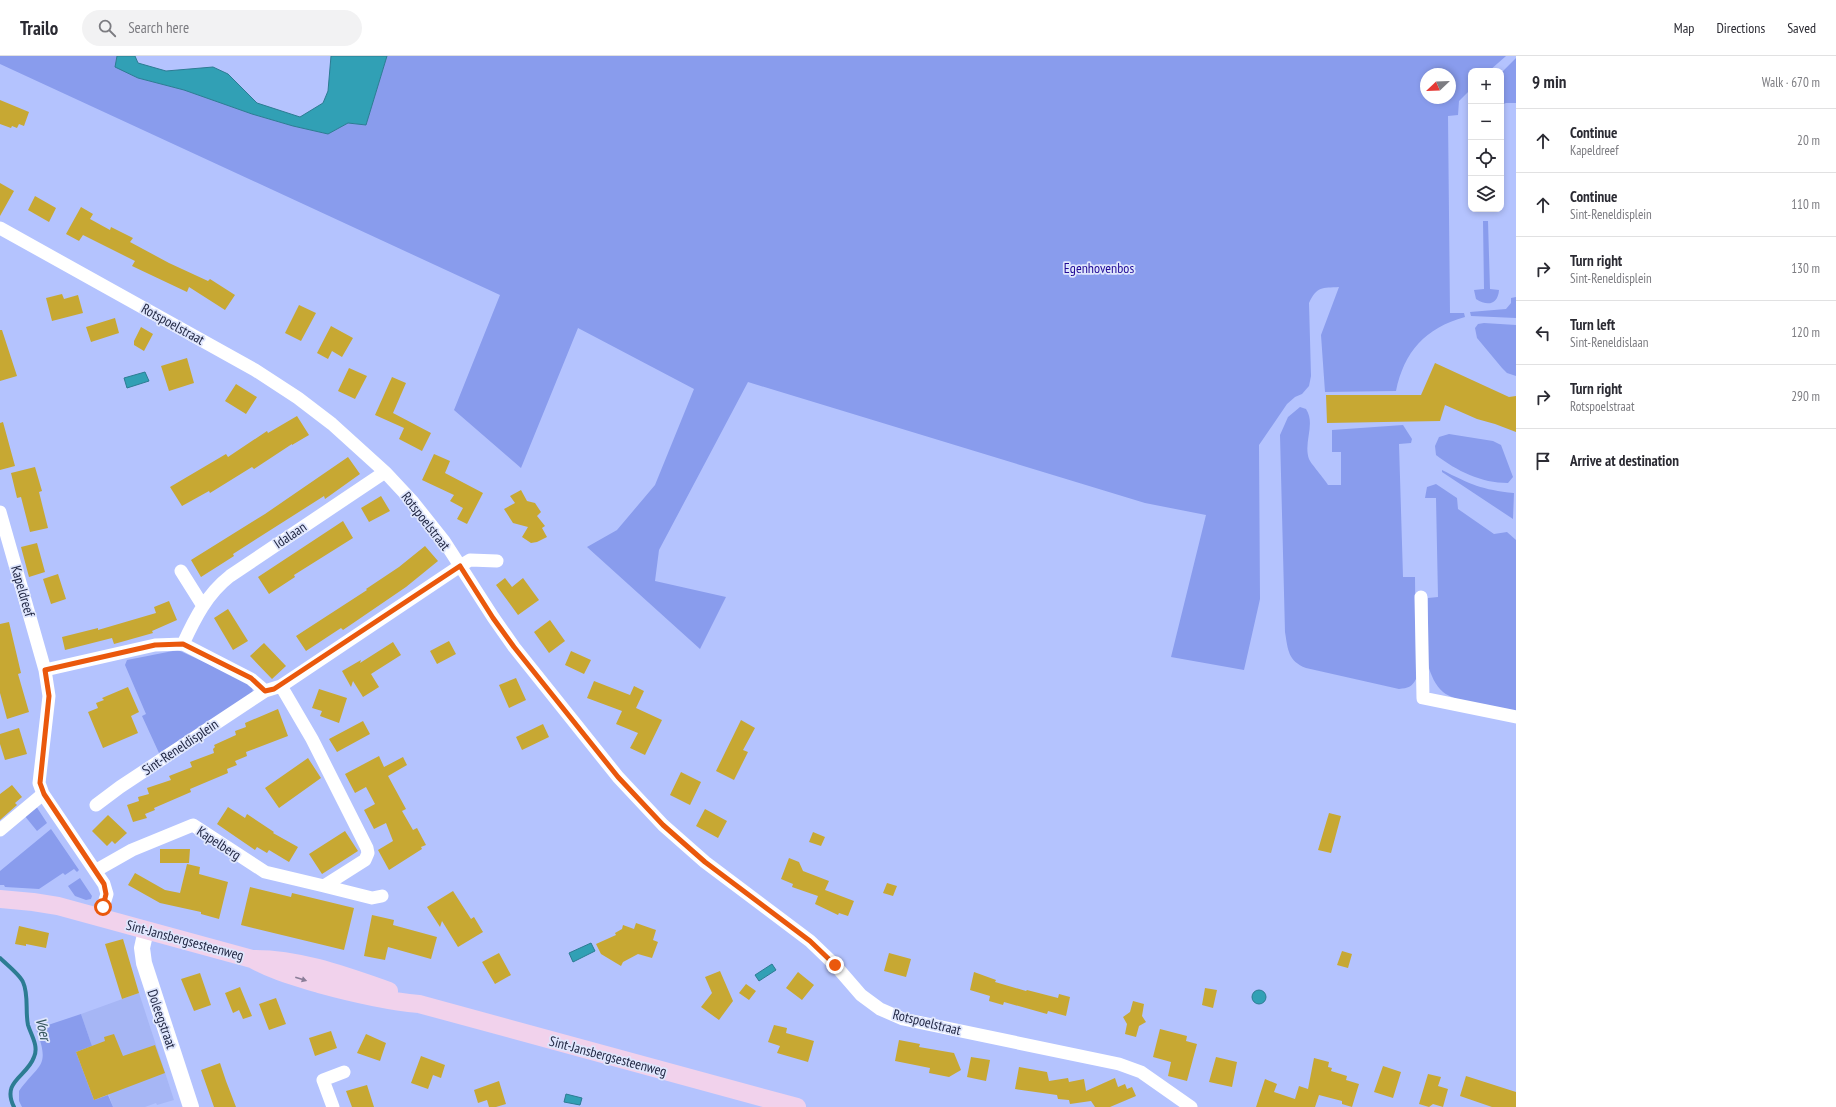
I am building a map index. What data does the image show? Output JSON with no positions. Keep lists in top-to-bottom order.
{
  "streets": {
    "main road": ["Sint-Jansbergsesteenweg"],
    "street": [
      "Rotspoelstraat",
      "Idalaan",
      "Kapeldreef",
      "Sint-Reneldisplein",
      "Kapelberg",
      "Doleegstraat"
    ]
  },
  "crossings": [
    ["Rotspoelstraat", "Idalaan"],
    ["Rotspoelstraat", "Sint-Reneldisplein"],
    ["Sint-Jansbergsesteenweg", "Doleegstraat"]
  ],
  "water": ["Voer"],
  "parks": ["Egenhovenbos"],
  "north": "bottom left",
  "page": {
    "header": "Trailo",
    "search": "Search here",
    "nav": ["Map", "Directions", "Saved"],
    "heading": ["9 min", "Walk · 670 m"],
    "map_buttons": ["+", "−"],
    "list": [
      ["Continue", "Kapeldreef", "20 m"],
      ["Continue", "Sint-Reneldisplein", "110 m"],
      ["Turn right", "Sint-Reneldisplein", "130 m"],
      ["Turn left", "Sint-Reneldislaan", "120 m"],
      ["Turn right", "Rotspoelstraat", "290 m"],
      "Arrive at destination"
    ]
  }
}
